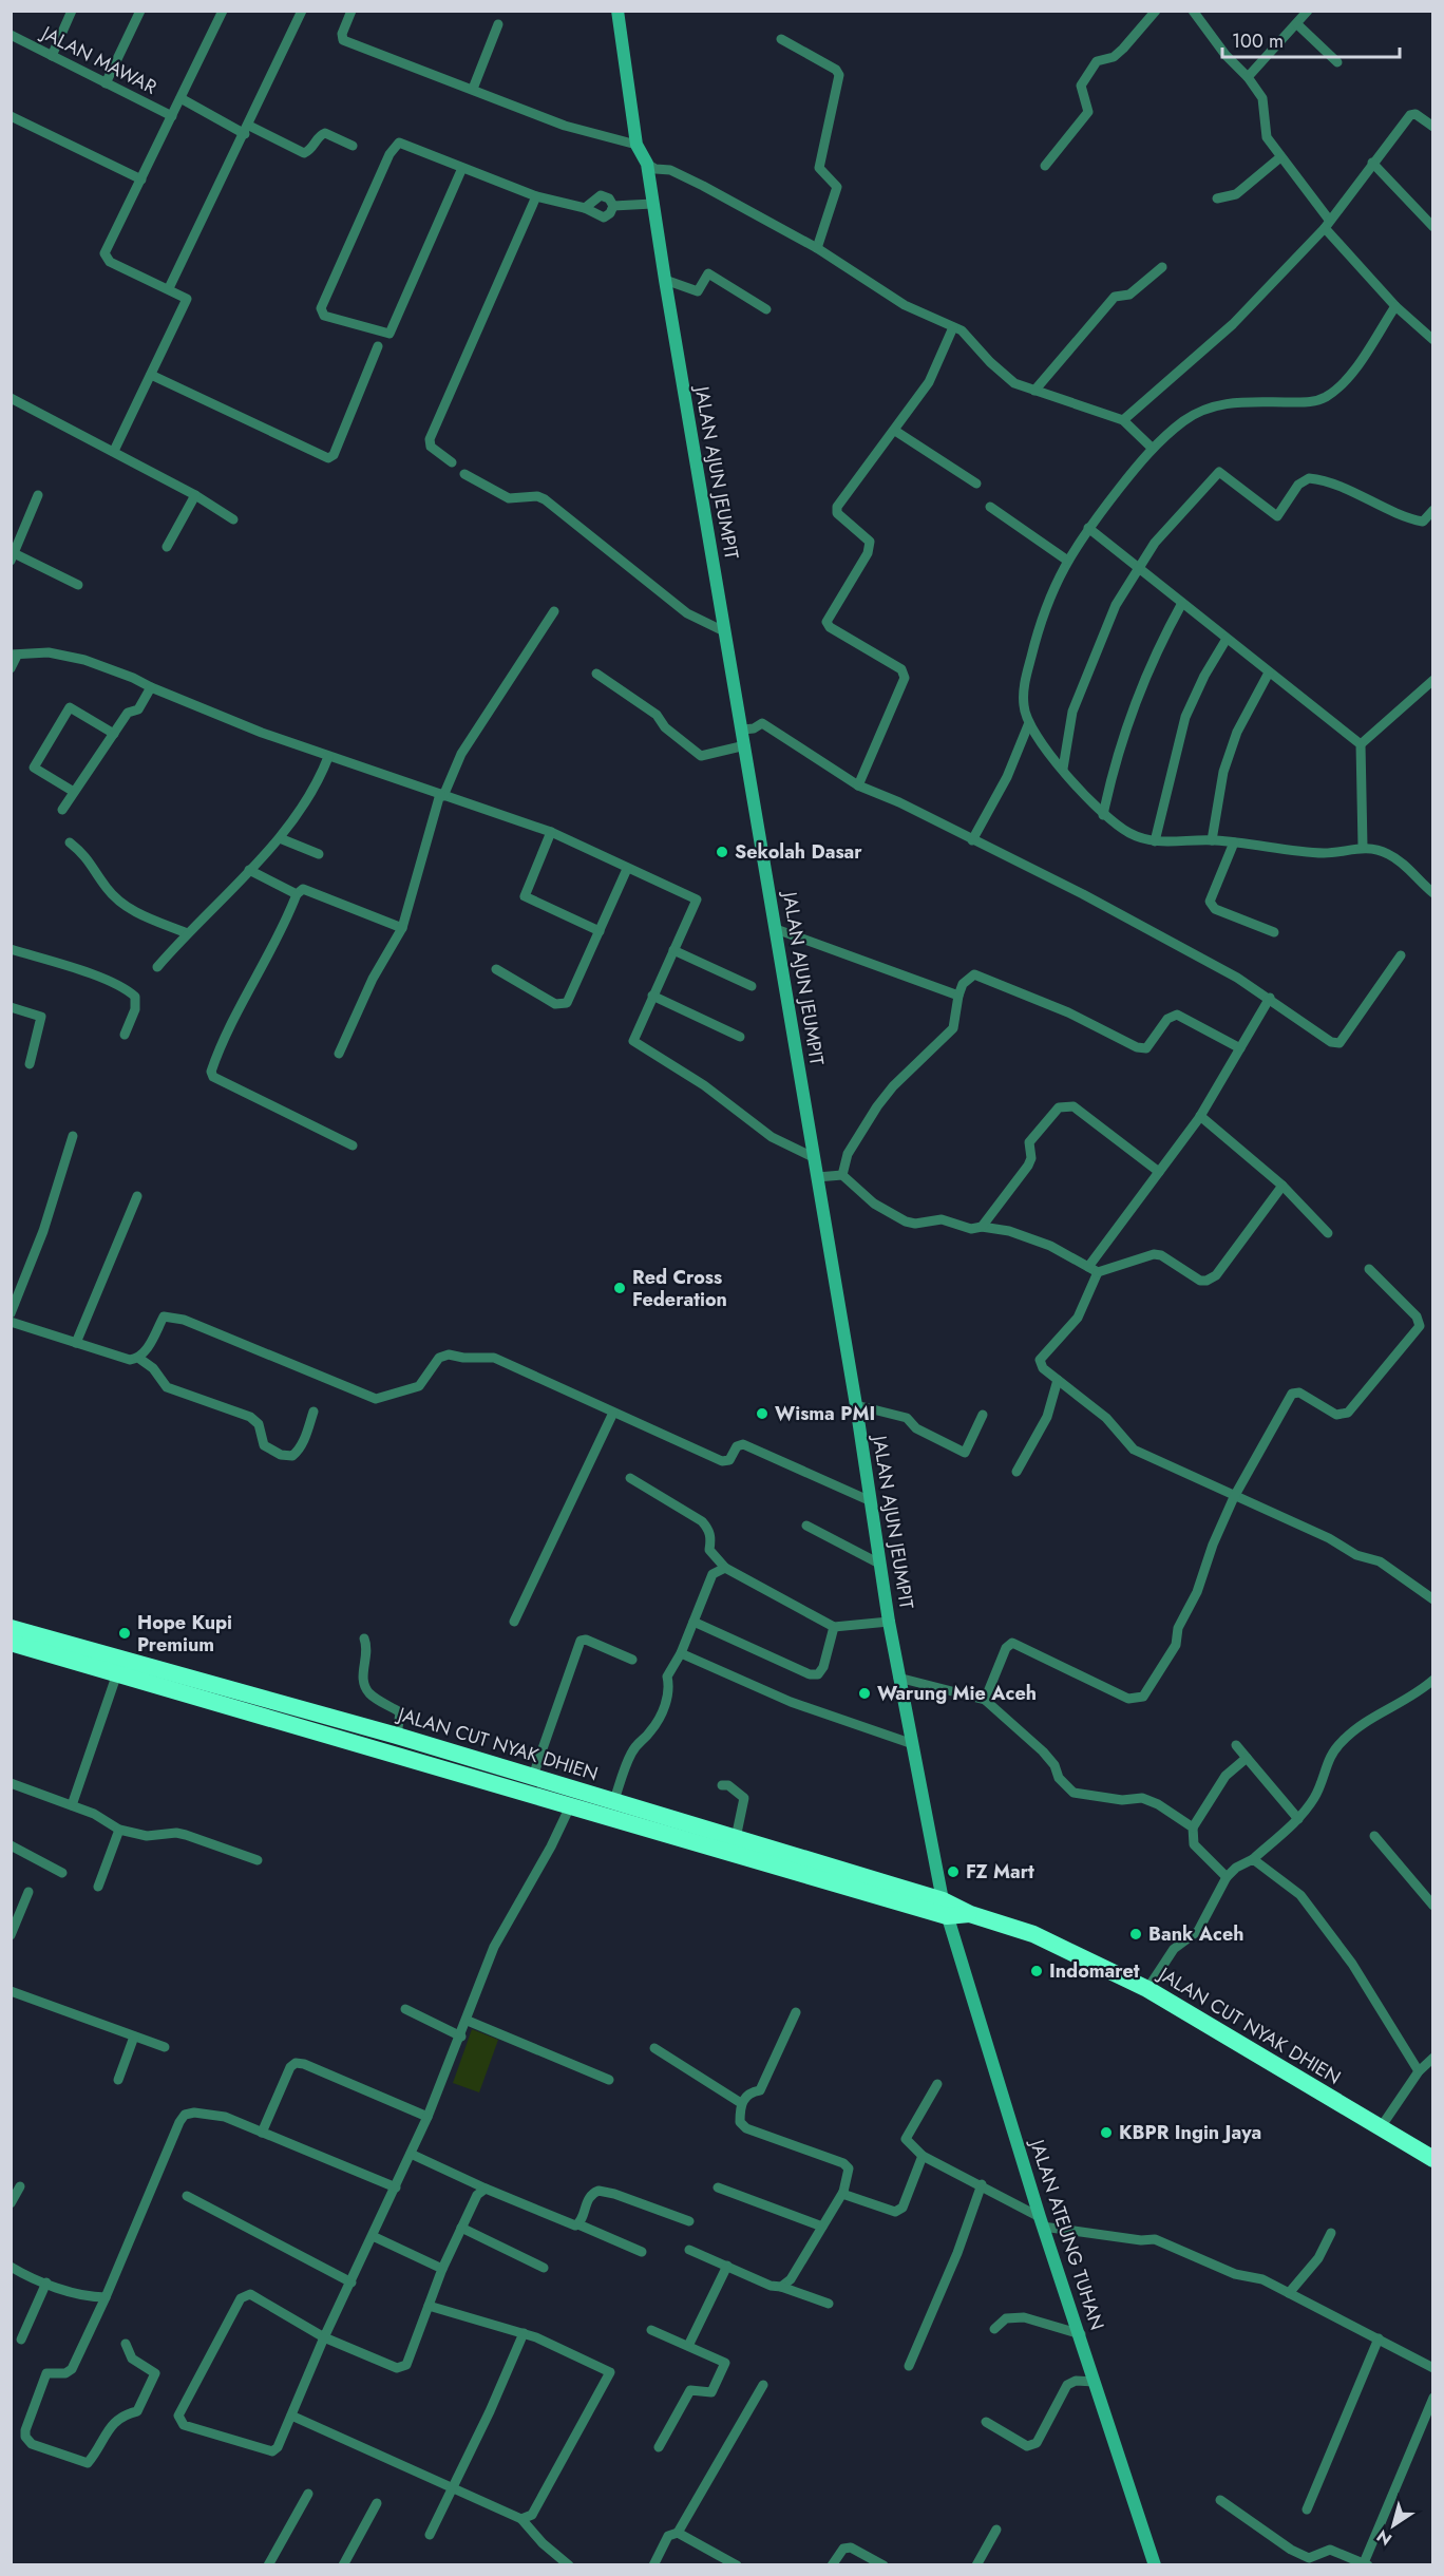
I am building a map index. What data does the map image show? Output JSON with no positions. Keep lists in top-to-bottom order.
{
  "streets": {
    "highway": ["JALAN CUT NYAK DHIEN"],
    "street": ["JALAN MAWAR", "JALAN AJUN JEUMPIT", "JALAN ATEUNG TUHAN"]
  },
  "crossings": [
    ["JALAN AJUN JEUMPIT", "JALAN CUT NYAK DHIEN"],
    ["JALAN AJUN JEUMPIT", "JALAN ATEUNG TUHAN"],
    ["JALAN CUT NYAK DHIEN", "JALAN ATEUNG TUHAN"]
  ],
  "places": [
    "Sekolah Dasar",
    "Red Cross Federation",
    "Wisma PMI",
    "Hope Kupi Premium",
    "Warung Mie Aceh",
    "FZ Mart",
    "Bank Aceh",
    "Indomaret",
    "KBPR Ingin Jaya"
  ],
  "scale_bar": "100 m",
  "north": "bottom left"
}
